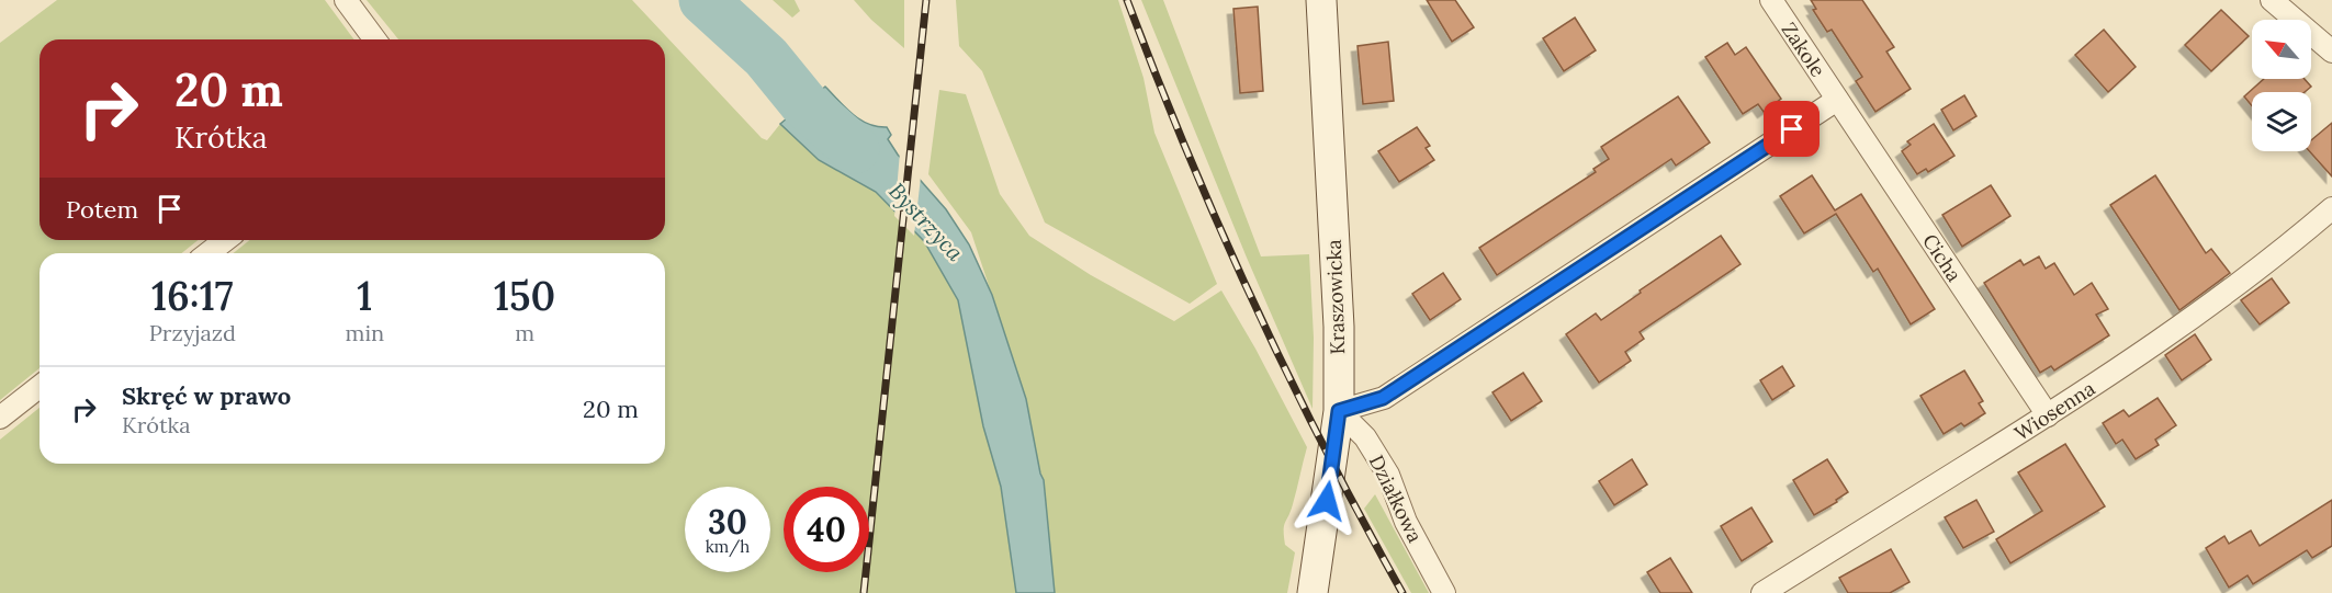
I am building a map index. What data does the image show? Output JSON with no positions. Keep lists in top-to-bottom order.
{
  "streets": {
    "street": [
      "Zakole",
      "Cicha",
      "Kraszowicka",
      "Wiosenna",
      "Działkowa"
    ]
  },
  "crossings": [
    ["Zakole", "Cicha"],
    ["Cicha", "Wiosenna"],
    ["Kraszowicka", "Działkowa"]
  ],
  "water": ["Bystrzyca"],
  "north": "top left",
  "page": {
    "turn": ["20 m", "Krótka"],
    "then": "Potem",
    "eta": [
      "16:17",
      "Przyjazd",
      "1",
      "min",
      "150",
      "m"
    ],
    "list": [
      {
        "name": "Skręć w prawo",
        "note": "Krótka",
        "value": "20 m"
      }
    ],
    "speed": "30 km/h",
    "limit": "40"
  }
}
